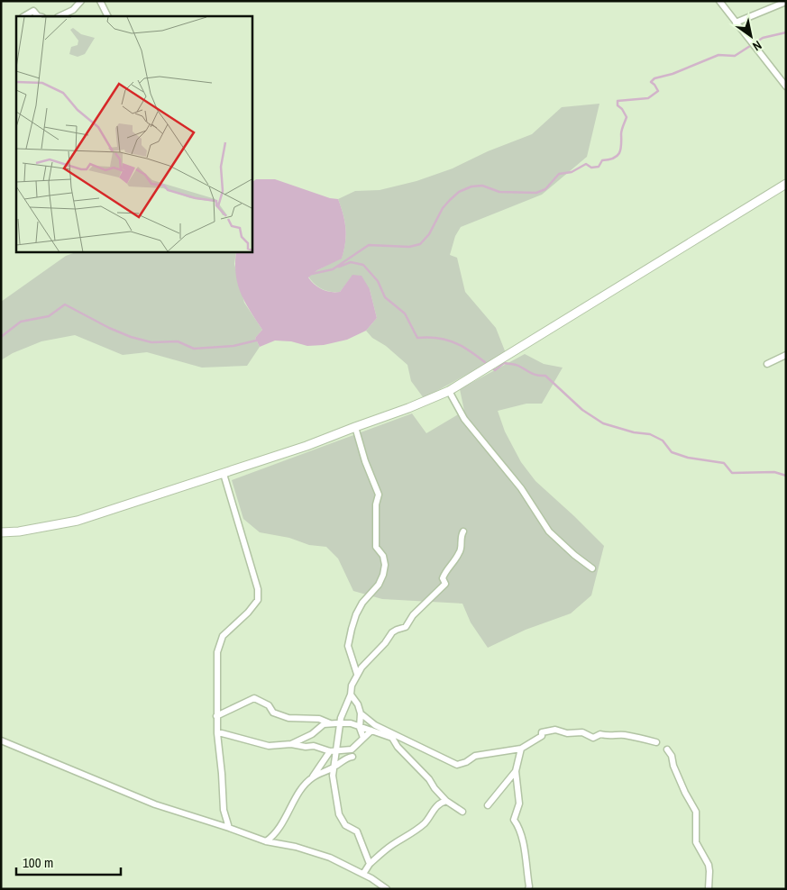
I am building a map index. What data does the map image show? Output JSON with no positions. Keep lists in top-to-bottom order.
{
  "scale_bar": "100 m",
  "north": "bottom right"
}
